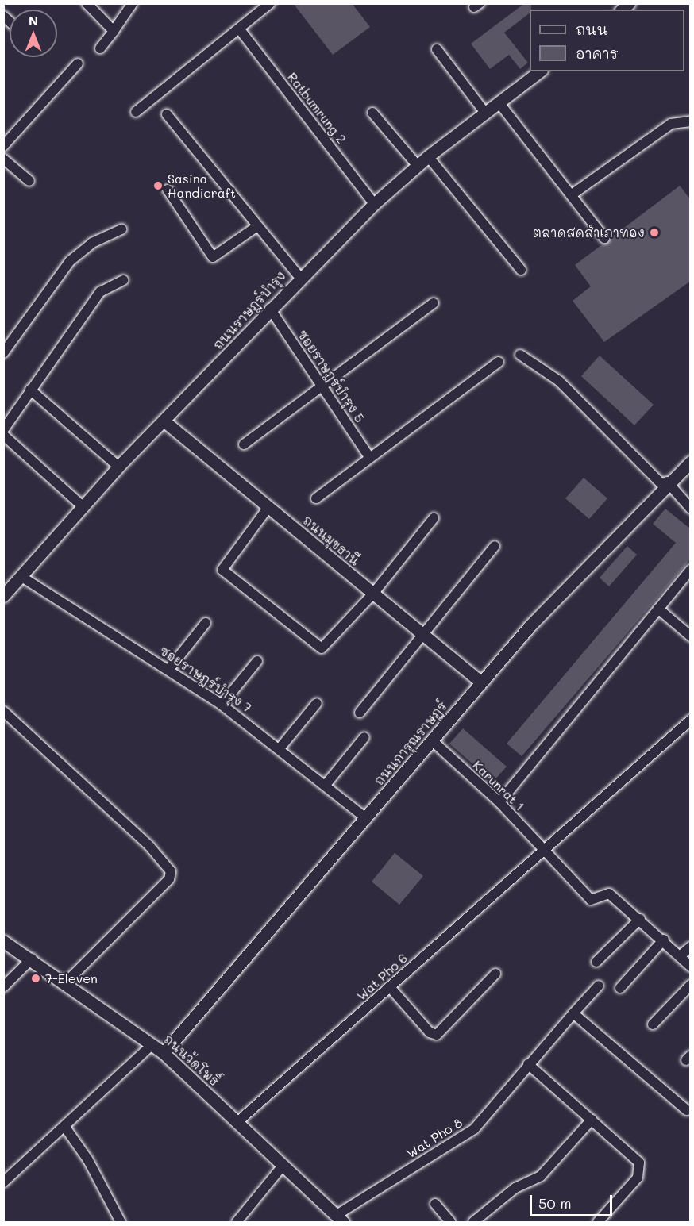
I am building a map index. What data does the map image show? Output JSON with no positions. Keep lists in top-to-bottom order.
{
  "streets": {
    "street": [
      "Ratbumrung 2",
      "ถนนราษฎร์บำรุง",
      "ซอยราษฎร์บำรุง 5",
      "ถนนมุขธานี",
      "ซอยราษฎร์บำรุง 7",
      "ถนนการุณราษฏร์",
      "Karunrat 1",
      "Wat Pho 6",
      "ถนนวัดโพธิ์",
      "Wat Pho 8"
    ]
  },
  "crossings": [
    ["Ratbumrung 2", "ถนนราษฎร์บำรุง"],
    ["ถนนราษฎร์บำรุง", "ซอยราษฎร์บำรุง 5"],
    ["ถนนราษฎร์บำรุง", "ถนนมุขธานี"],
    ["ถนนราษฎร์บำรุง", "ซอยราษฎร์บำรุง 7"],
    ["ถนนมุขธานี", "ถนนการุณราษฏร์"],
    ["ซอยราษฎร์บำรุง 7", "ถนนการุณราษฏร์"],
    ["ถนนการุณราษฏร์", "Karunrat 1"],
    ["ถนนการุณราษฏร์", "ถนนวัดโพธิ์"],
    ["Karunrat 1", "Wat Pho 6"],
    ["Wat Pho 6", "ถนนวัดโพธิ์"],
    ["ถนนวัดโพธิ์", "Wat Pho 8"]
  ],
  "places": ["Sasina Handicraft", "ตลาดสดสำเภาทอง", "7-Eleven"],
  "legend": ["ถนน", "อาคาร"],
  "scale_bar": "50 m",
  "north": "top"
}
